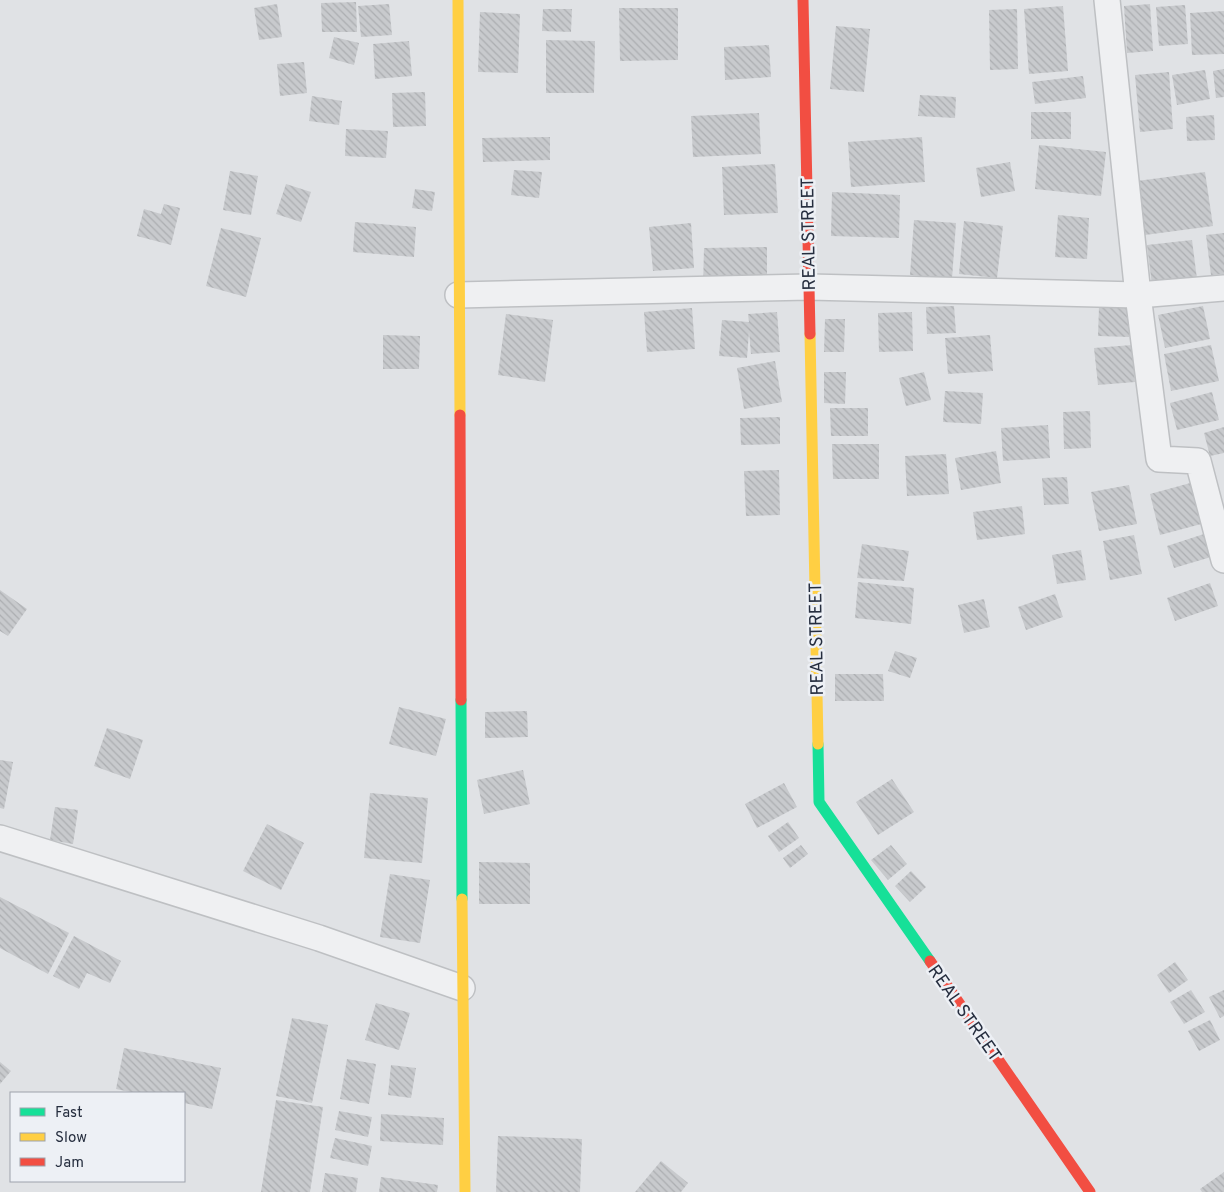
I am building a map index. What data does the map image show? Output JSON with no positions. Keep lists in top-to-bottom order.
{
  "streets": {
    "street": ["REAL STREET"]
  },
  "legend": ["Fast", "Slow", "Jam"]
}
